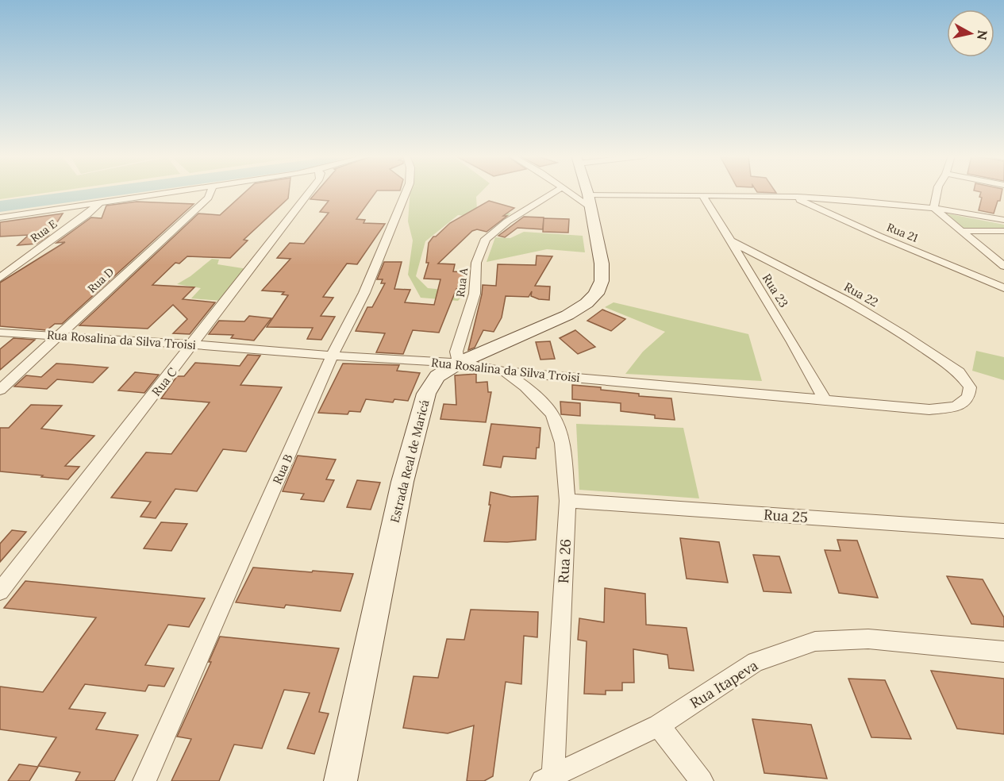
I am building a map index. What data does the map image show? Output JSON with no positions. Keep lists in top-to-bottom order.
{
  "streets": {
    "main road": ["Estrada Real de Maricá"],
    "street": [
      "Rua E",
      "Rua 21",
      "Rua D",
      "Rua A",
      "Rua 23",
      "Rua 22",
      "Rua Rosalina da Silva Troisi",
      "Rua C",
      "Rua B",
      "Rua 25",
      "Rua 26",
      "Rua Itapeva"
    ]
  },
  "crossings": [
    ["Rua D", "Rua Rosalina da Silva Troisi"],
    ["Rua A", "Rua Rosalina da Silva Troisi"],
    ["Rua A", "Estrada Real de Maricá"],
    ["Rua 23", "Rua 22"],
    ["Rua 23", "Rua Rosalina da Silva Troisi"],
    ["Rua 22", "Rua Rosalina da Silva Troisi"],
    ["Rua Rosalina da Silva Troisi", "Rua C"],
    ["Rua Rosalina da Silva Troisi", "Estrada Real de Maricá"],
    ["Rua Rosalina da Silva Troisi", "Rua B"],
    ["Rua Rosalina da Silva Troisi", "Rua 26"],
    ["Rua 25", "Rua 26"],
    ["Rua 26", "Rua Itapeva"]
  ],
  "north": "right"
}
